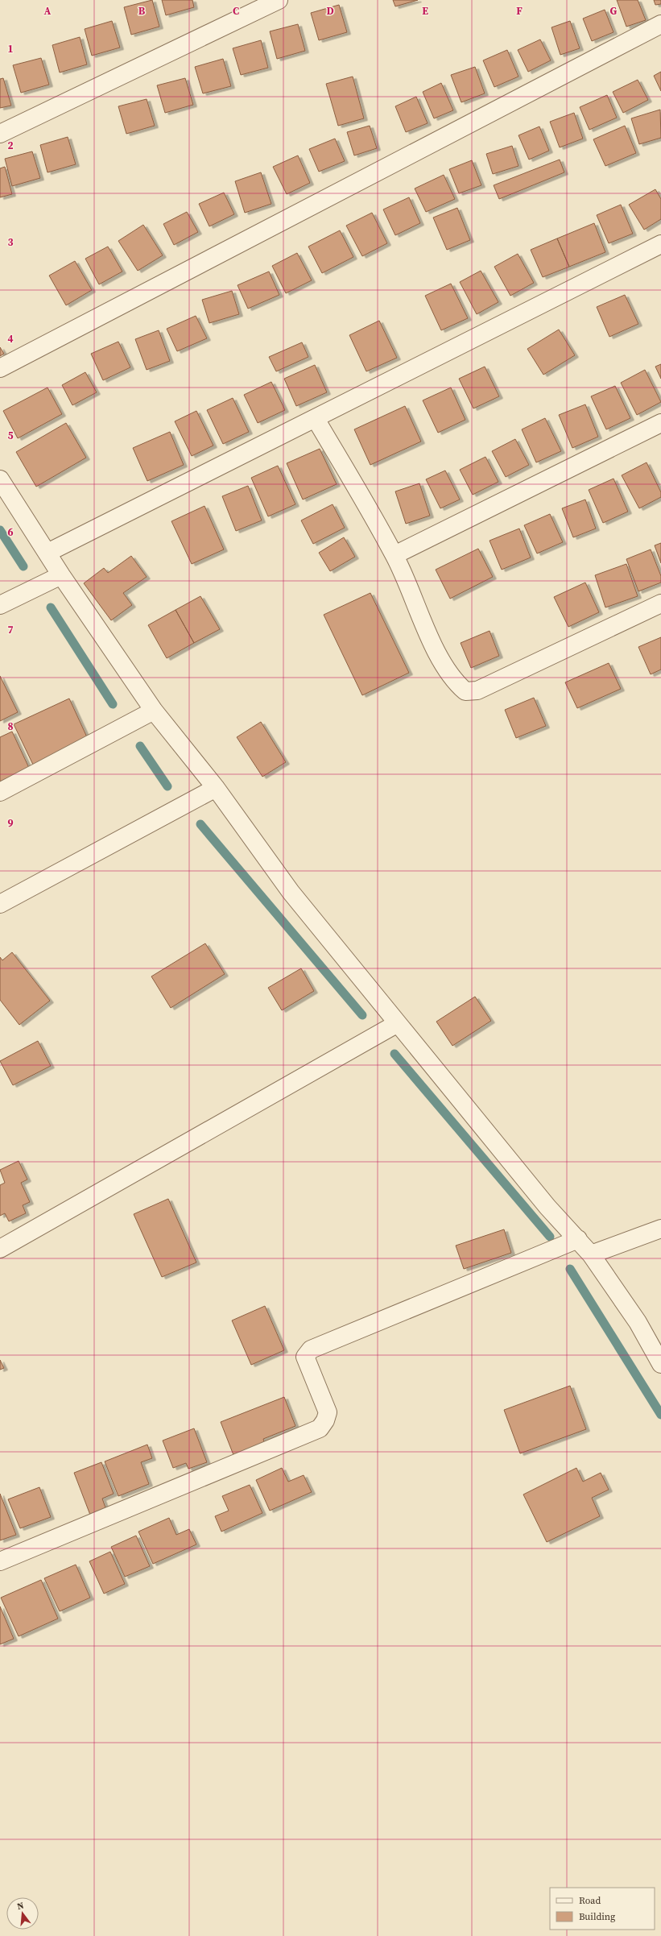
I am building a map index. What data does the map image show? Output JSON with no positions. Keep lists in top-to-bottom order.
{
  "legend": ["Road", "Building"],
  "north": "top",
  "grid": {
    "columns": [
      "A",
      "B",
      "C",
      "D",
      "E",
      "F",
      "G"
    ],
    "rows": [
      "1",
      "2",
      "3",
      "4",
      "5",
      "6",
      "7",
      "8",
      "9"
    ]
  }
}
